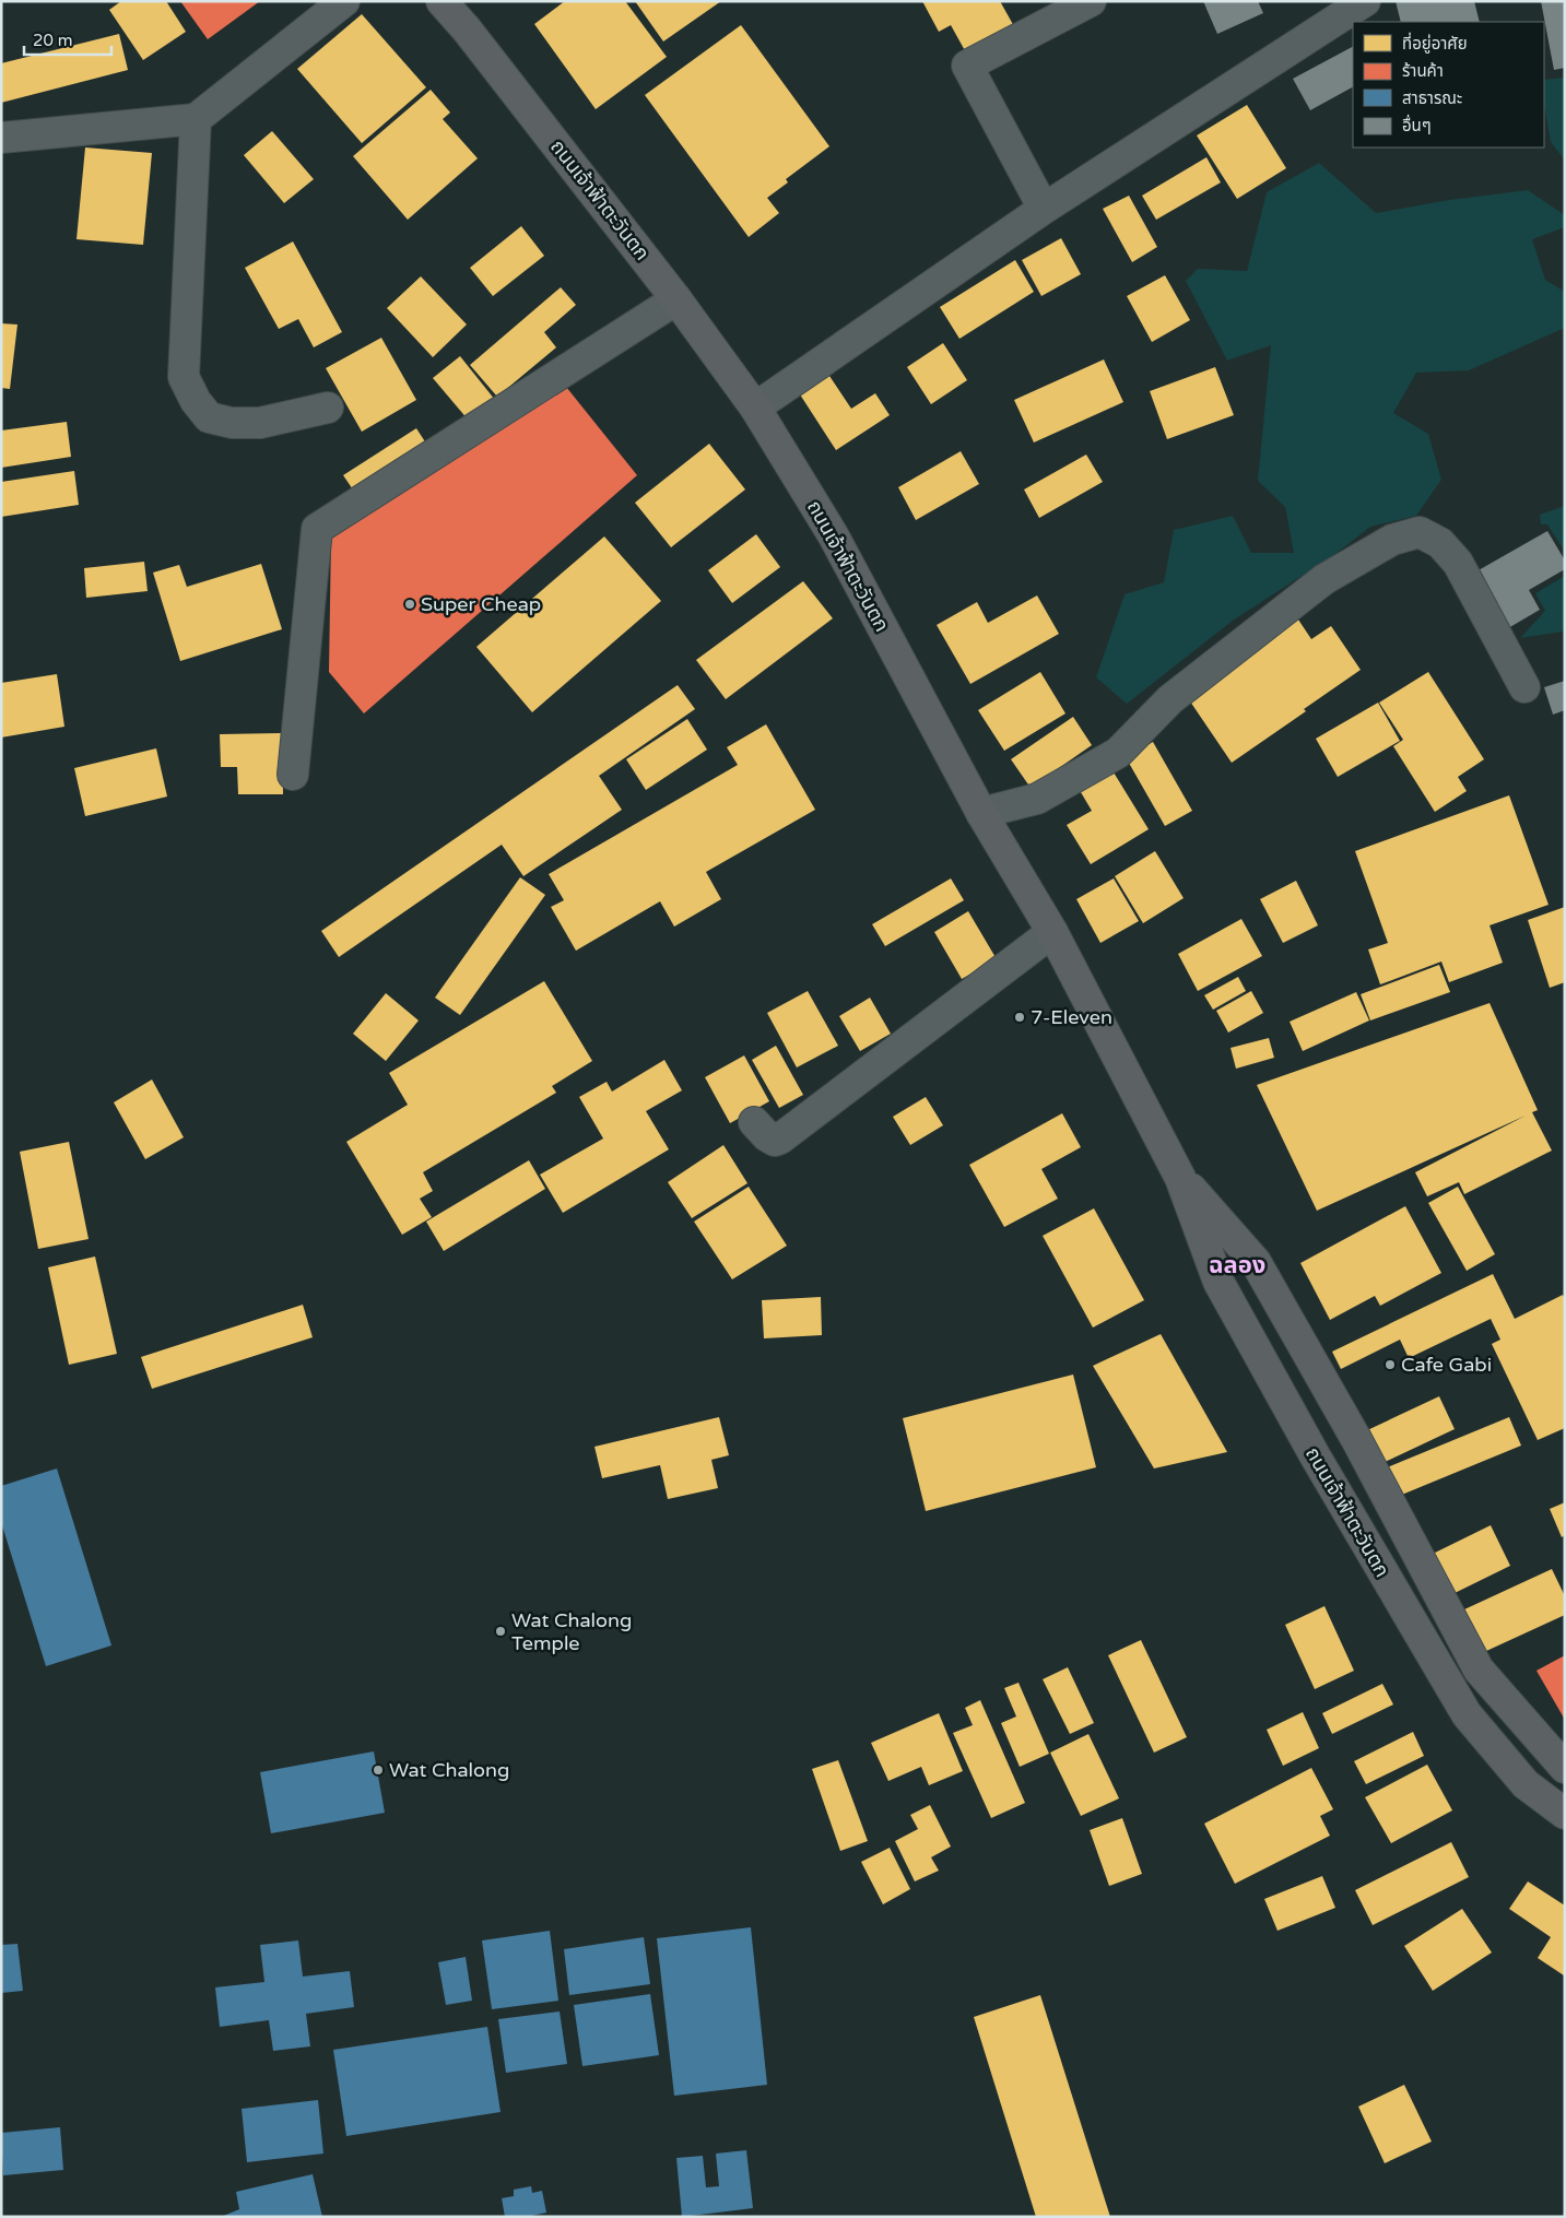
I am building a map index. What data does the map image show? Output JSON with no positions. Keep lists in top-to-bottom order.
{
  "streets": {
    "main road": ["ถนนเจ้าฟ้าตะวันตก"]
  },
  "districts": ["ฉลอง"],
  "places": [
    "Super Cheap",
    "7-Eleven",
    "Cafe Gabi",
    "Wat Chalong Temple",
    "Wat Chalong"
  ],
  "legend": [
    "ที่อยู่อาศัย",
    "ร้านค้า",
    "สาธารณะ",
    "อื่นๆ"
  ],
  "scale_bar": "20 m"
}
